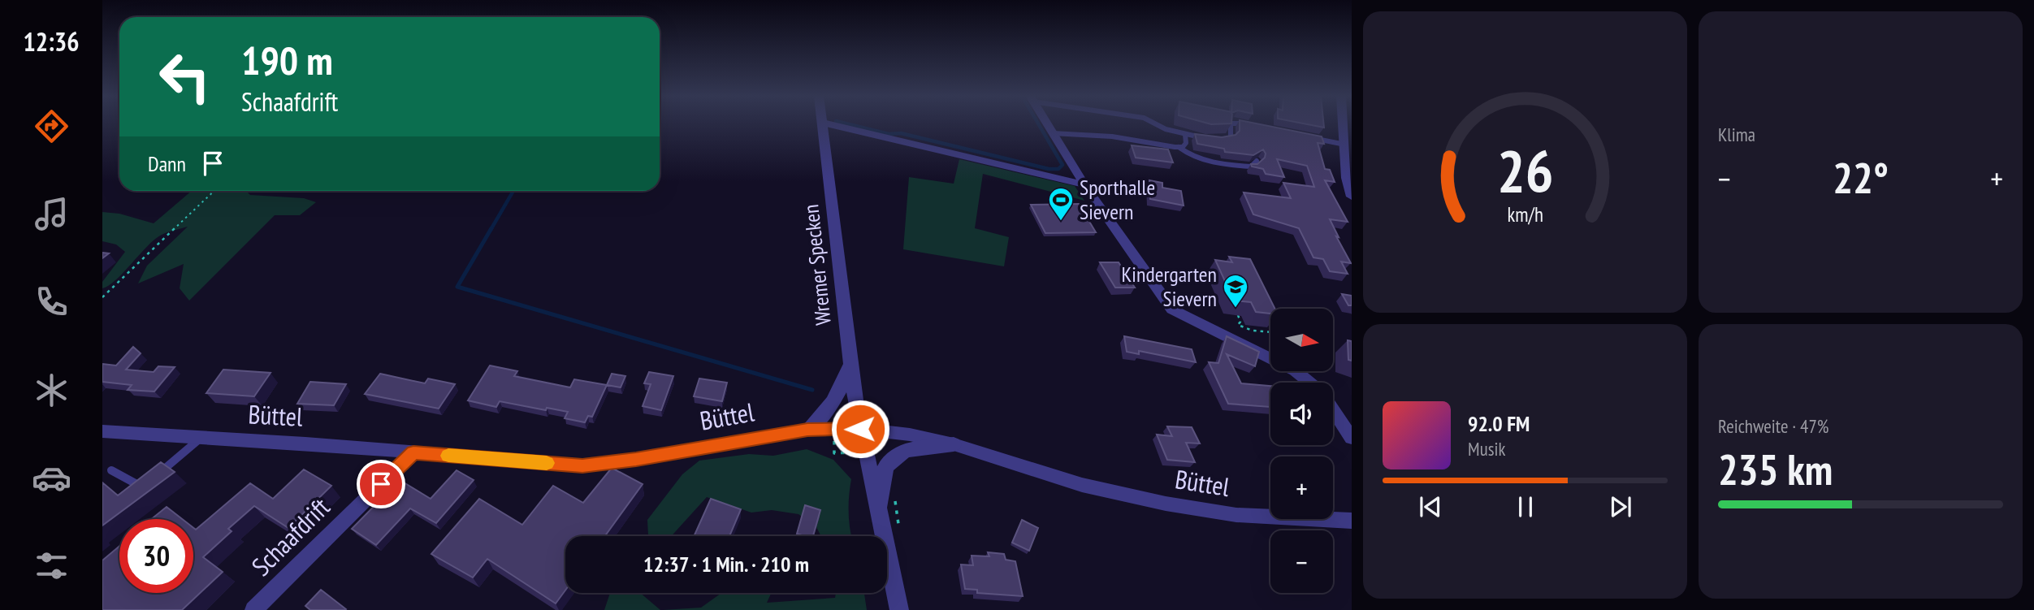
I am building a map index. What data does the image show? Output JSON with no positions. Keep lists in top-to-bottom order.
{
  "streets": {
    "street": ["Wremer Specken", "Büttel", "Schaafdrift"]
  },
  "crossings": [
    ["Wremer Specken", "Büttel"],
    ["Büttel", "Schaafdrift"]
  ],
  "places": {
    "sports": ["Sporthalle Sievern"],
    "school or university": ["Kindergarten Sievern"]
  },
  "north": "right",
  "page": {
    "tabs": "12:36",
    "tile": [
      "Klima",
      ["Reichweite · 47%", "235 km"]
    ],
    "turn": ["190 m", "Schaafdrift"],
    "then": "Dann",
    "heat": ["−", "22°", "+"],
    "map_buttons": ["+", "−"],
    "song": ["92.0 FM", "Musik"],
    "limit": "30",
    "trip": "12:37 · 1 Min. · 210 m",
    "gauge": ["26", "km/h"]
  }
}
